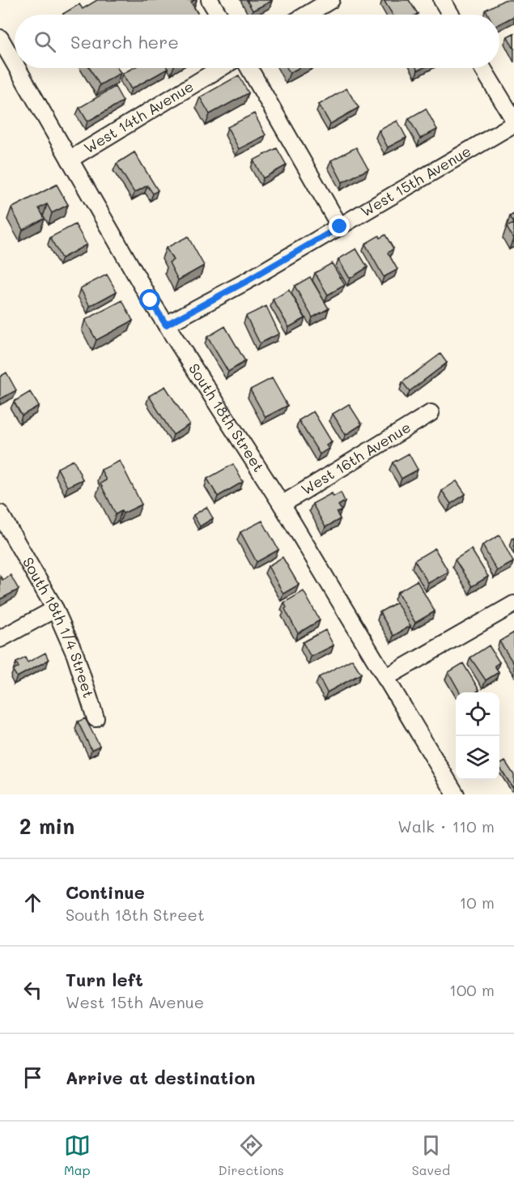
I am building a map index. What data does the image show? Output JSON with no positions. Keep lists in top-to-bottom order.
{
  "streets": {
    "street": [
      "West 14th Avenue",
      "West 15th Avenue",
      "South 18th Street",
      "West 16th Avenue",
      "South 18th 1/4 Street"
    ]
  },
  "crossings": [
    ["West 14th Avenue", "South 18th Street"],
    ["West 15th Avenue", "South 18th Street"],
    ["South 18th Street", "West 16th Avenue"]
  ],
  "page": {
    "search": "Search here",
    "heading": ["2 min", "Walk · 110 m"],
    "list": [
      ["Continue", "South 18th Street", "10 m"],
      ["Turn left", "West 15th Avenue", "100 m"],
      "Arrive at destination"
    ],
    "nav": ["Map", "Directions", "Saved"]
  }
}
